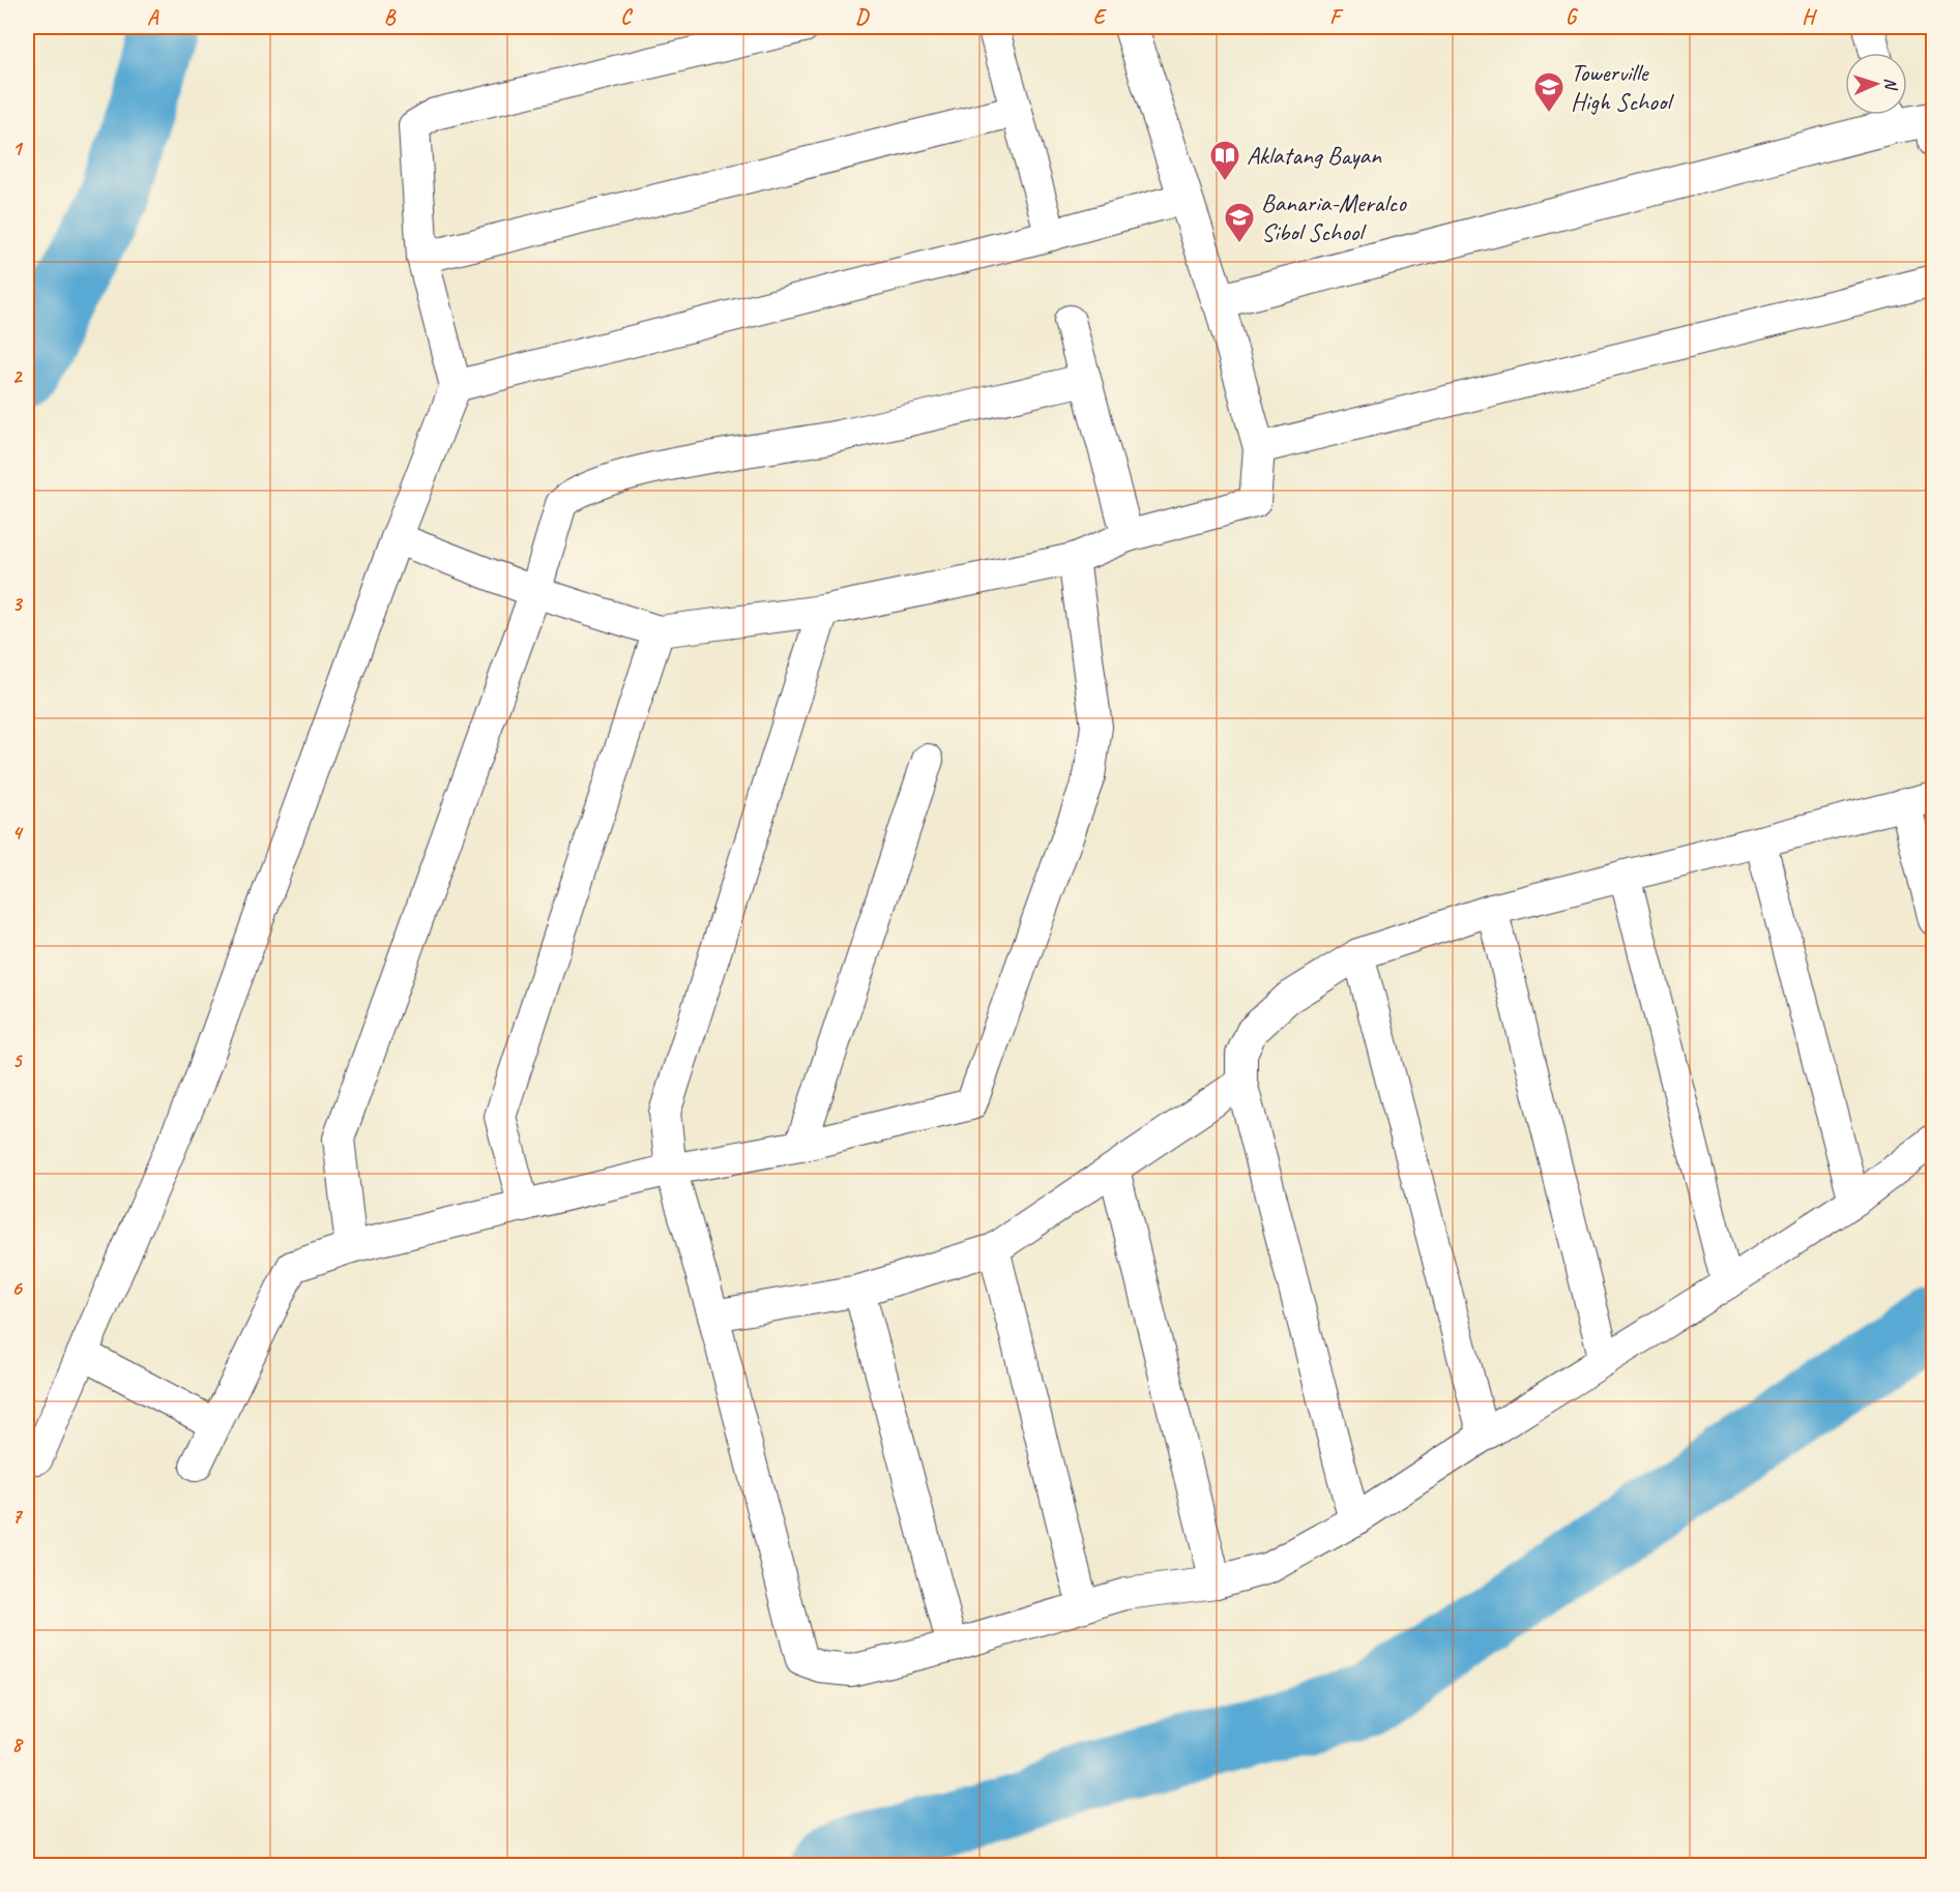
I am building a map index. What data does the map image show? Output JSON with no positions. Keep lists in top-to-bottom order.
{
  "places": {
    "school or university": ["Towerville High School", "Banaria-Meralco Sibol School"],
    "library": ["Aklatang Bayan"]
  },
  "north": "right",
  "grid": {
    "columns": [
      "A",
      "B",
      "C",
      "D",
      "E",
      "F",
      "G",
      "H"
    ],
    "rows": [
      "1",
      "2",
      "3",
      "4",
      "5",
      "6",
      "7",
      "8"
    ]
  }
}
